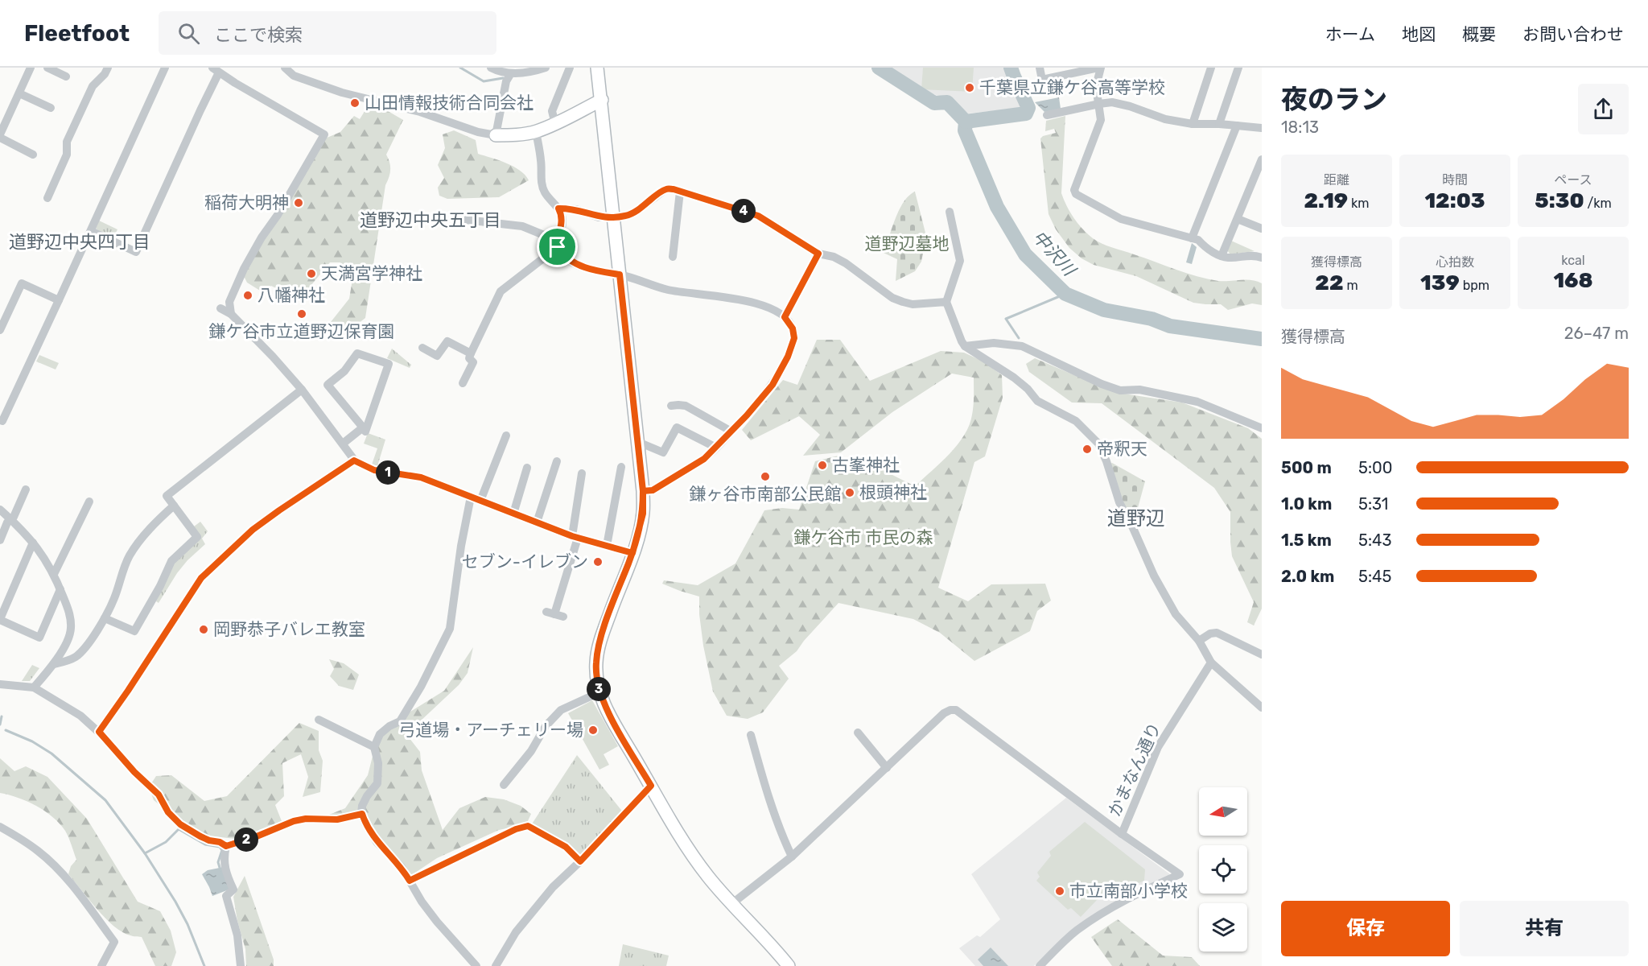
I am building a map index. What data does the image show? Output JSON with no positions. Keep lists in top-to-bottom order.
{
  "streets": {
    "street": ["かまなん通り"]
  },
  "districts": ["道野辺中央五丁目", "道野辺中央四丁目", "道野辺"],
  "water": ["中沢川"],
  "parks": ["道野辺墓地", "鎌ケ谷市 市民の森"],
  "places": [
    "千葉県立鎌ケ谷高等学校",
    "山田情報技術合同会社",
    "稲荷大明神",
    "天満宮学神社",
    "八幡神社",
    "鎌ケ谷市立道野辺保育園",
    "帝釈天",
    "古峯神社",
    "鎌ヶ谷市南部公民館",
    "根頭神社",
    "セブン-イレブン",
    "岡野恭子バレエ教室",
    "弓道場・アーチェリー場",
    "市立南部小学校"
  ],
  "north": "left",
  "page": {
    "header": "Fleetfoot",
    "search": "ここで検索",
    "nav": [
      "ホーム",
      "地図",
      "概要",
      "お問い合わせ"
    ],
    "heading": ["夜のラン", "18:13"],
    "stats": [
      ["距離", "2.19 km"],
      ["時間", "12:03"],
      ["ペース", "5:30 /km"],
      ["獲得標高", "22 m"],
      ["心拍数", "139 bpm"],
      ["kcal", "168"]
    ],
    "pins": [
      "4",
      "1",
      "3",
      "2"
    ],
    "chart": ["獲得標高", "26–47 m"],
    "list": [
      {
        "name": "500 m",
        "note": "5:00"
      },
      {
        "name": "1.0 km",
        "note": "5:31"
      },
      {
        "name": "1.5 km",
        "note": "5:43"
      },
      {
        "name": "2.0 km",
        "note": "5:45"
      }
    ],
    "buttons": ["保存", "共有"]
  }
}
